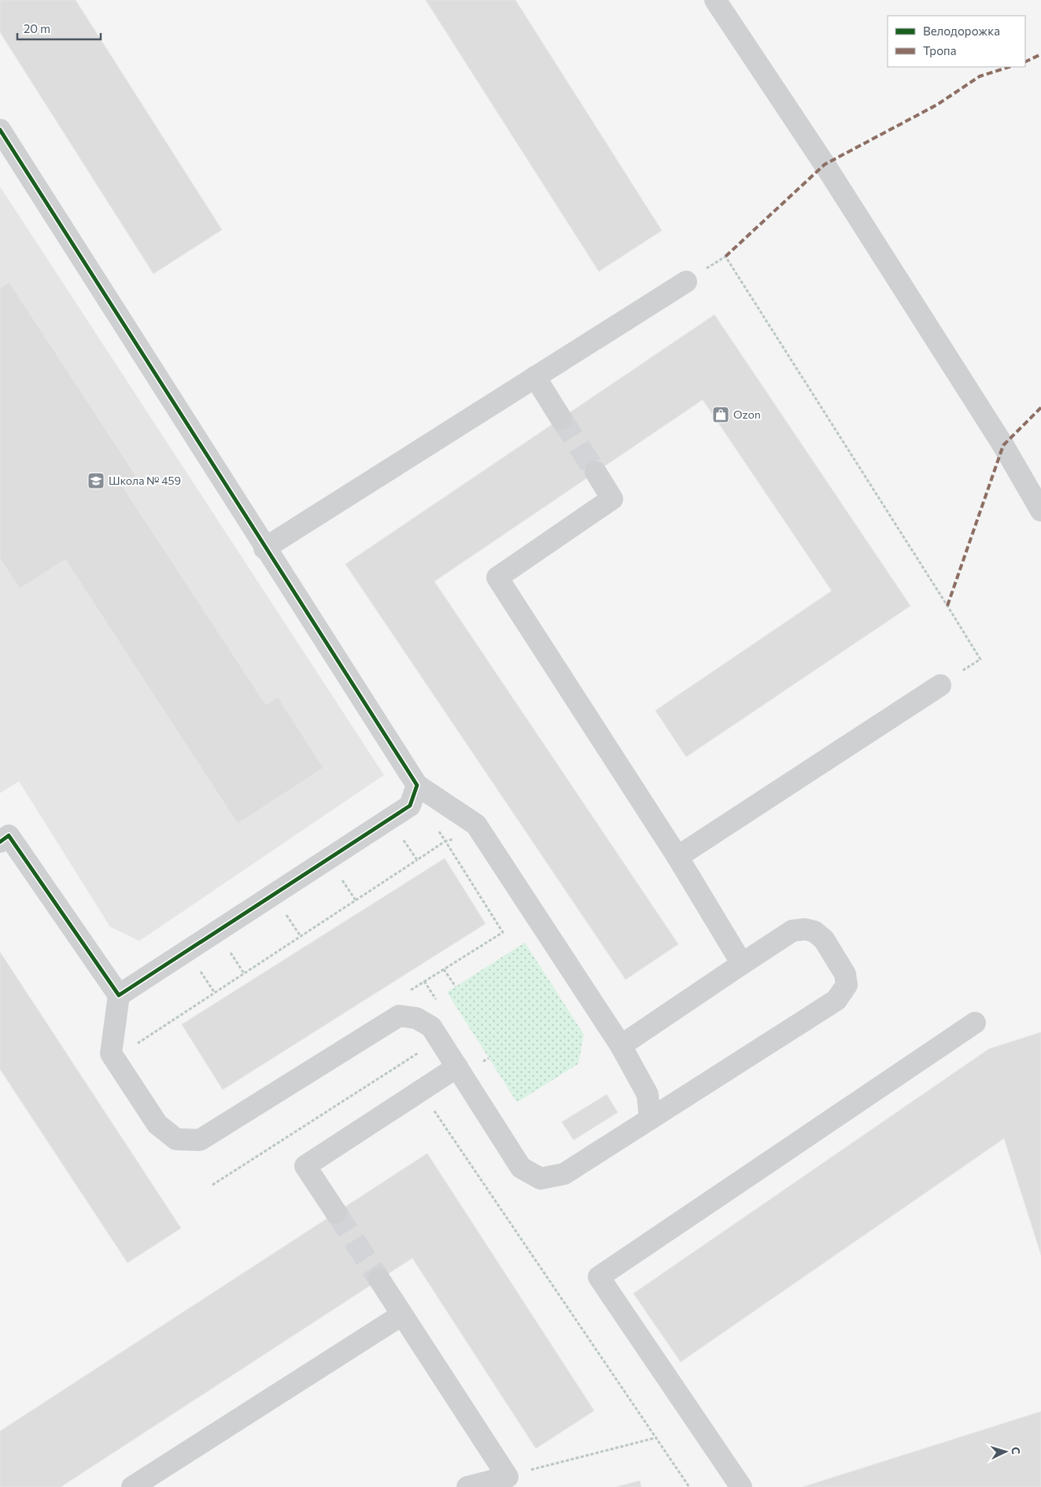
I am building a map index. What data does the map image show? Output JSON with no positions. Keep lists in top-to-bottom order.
{
  "places": {
    "shop": ["Ozon"],
    "school or university": ["Школа № 459"]
  },
  "legend": ["Велодорожка", "Тропа"],
  "scale_bar": "20 m",
  "north": "right"
}
